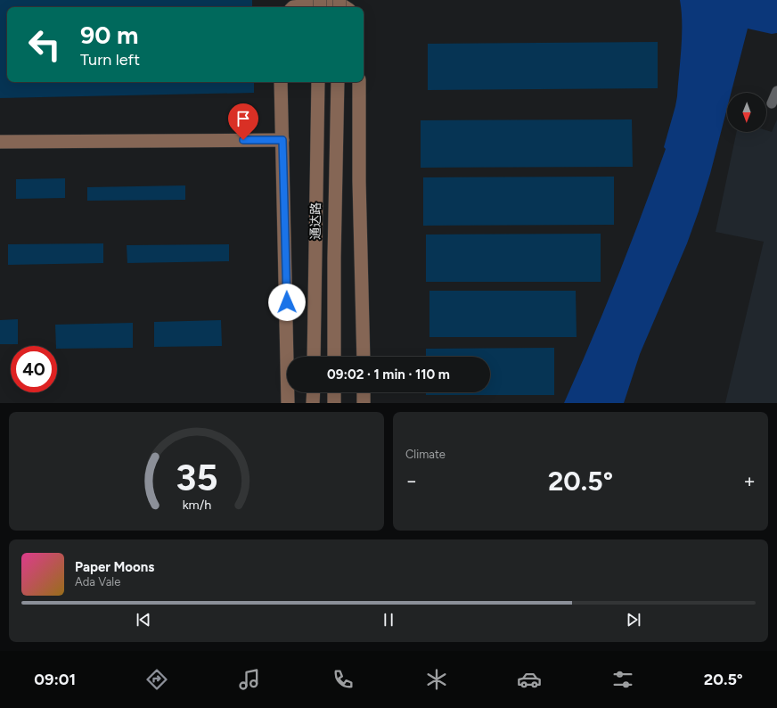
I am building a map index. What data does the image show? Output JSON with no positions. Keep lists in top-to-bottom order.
{
  "streets": {
    "street": ["通达路"]
  },
  "north": "bottom",
  "page": {
    "turn": ["90 m", "Turn left"],
    "limit": "40",
    "trip": "09:02 · 1 min · 110 m",
    "tile": "Climate",
    "heat": ["−", "20.5°", "+"],
    "song": ["Paper Moons", "Ada Vale"],
    "tabs": ["09:01", "20.5°"],
    "gauge": ["35", "km/h"]
  }
}
